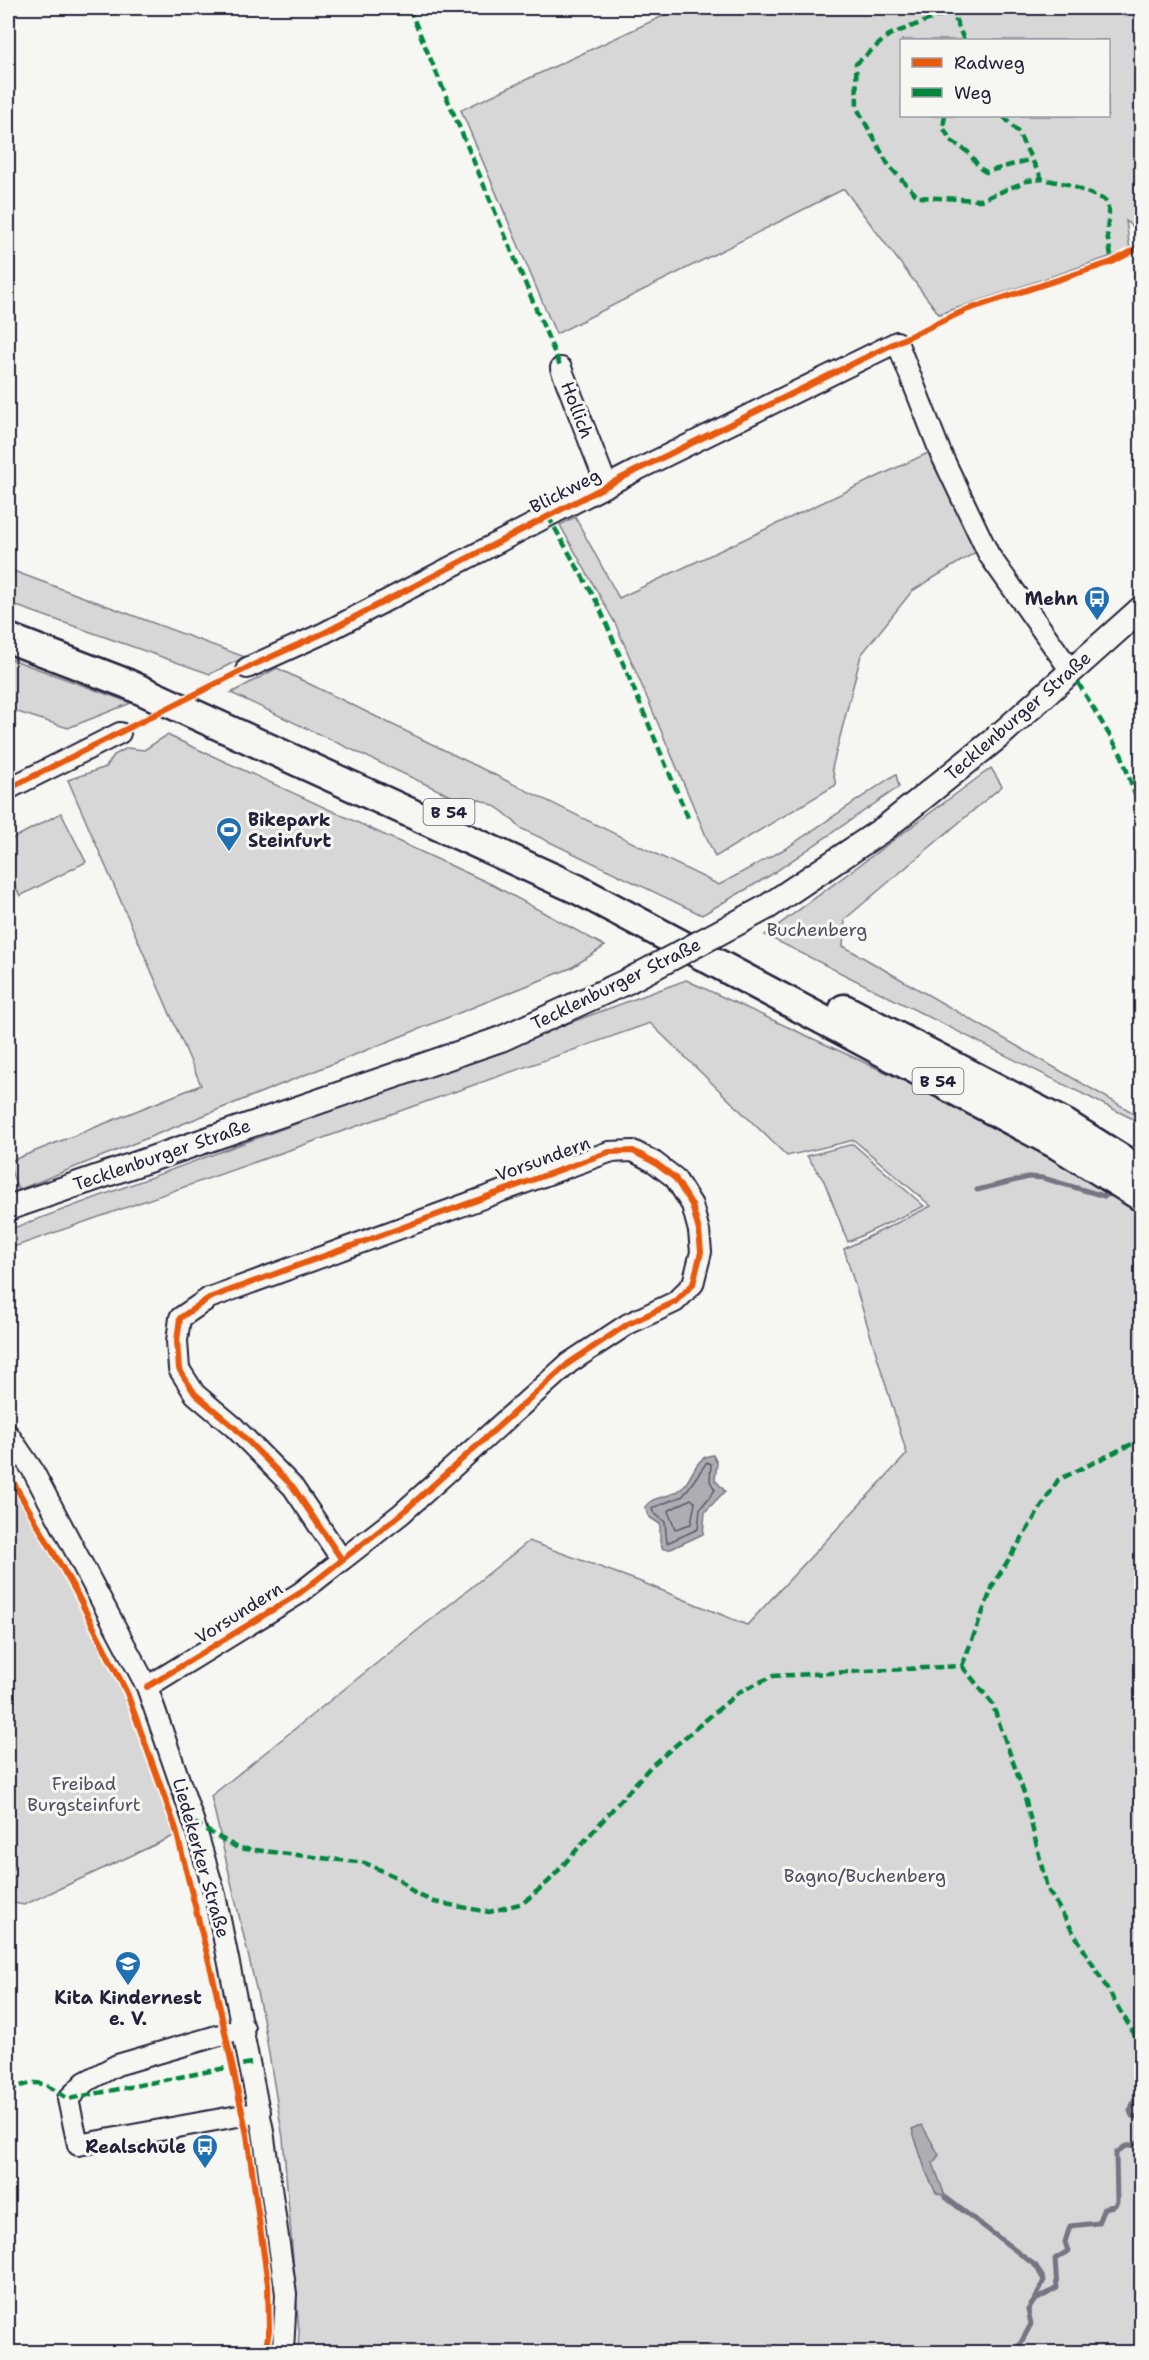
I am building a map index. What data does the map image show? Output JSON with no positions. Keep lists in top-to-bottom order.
{
  "streets": {
    "highway": ["B 54"],
    "main road": ["Tecklenburger Straße"],
    "street": [
      "Hollich",
      "Blickweg",
      "Vorsundern",
      "Liedekerker Straße"
    ]
  },
  "crossings": [
    ["Hollich", "Blickweg"],
    ["Blickweg", "Tecklenburger Straße"],
    ["Vorsundern", "Liedekerker Straße"]
  ],
  "parks": ["Buchenberg", "Freibad Burgsteinfurt", "Bagno/Buchenberg"],
  "places": {
    "bus stop": ["Mehn", "Realschule"],
    "sports": ["Bikepark Steinfurt"],
    "school or university": ["Kita Kindernest e. V."]
  },
  "legend": ["Radweg", "Weg"]
}
